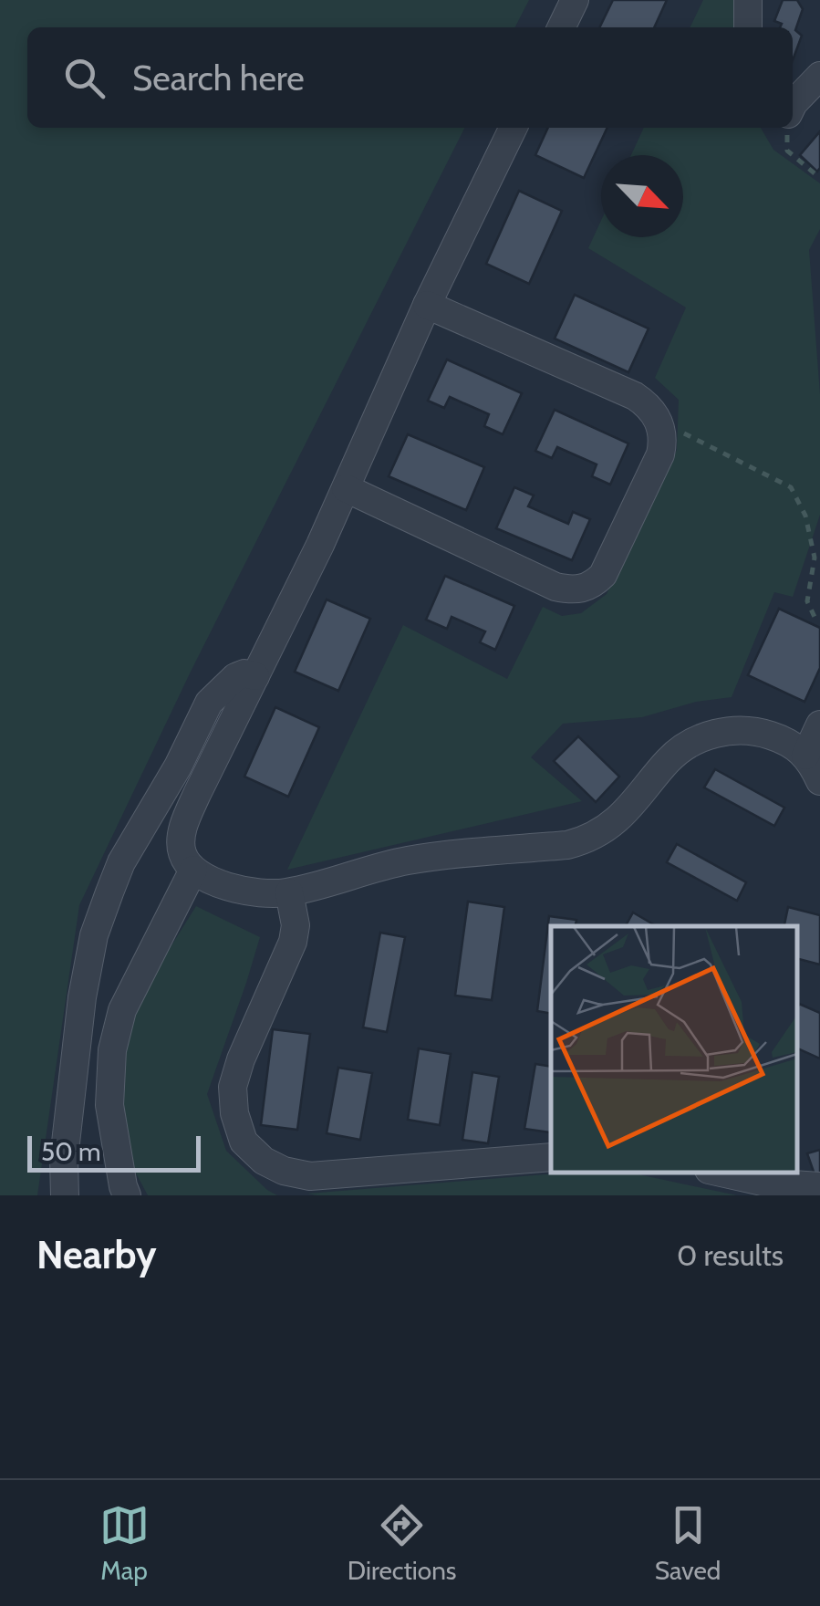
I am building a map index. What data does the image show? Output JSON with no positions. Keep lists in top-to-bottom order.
{
  "scale_bar": "50 m",
  "north": "bottom right",
  "page": {
    "search": "Search here",
    "scale": "50 m",
    "heading": ["Nearby", "0 results"],
    "nav": ["Map", "Directions", "Saved"]
  }
}
